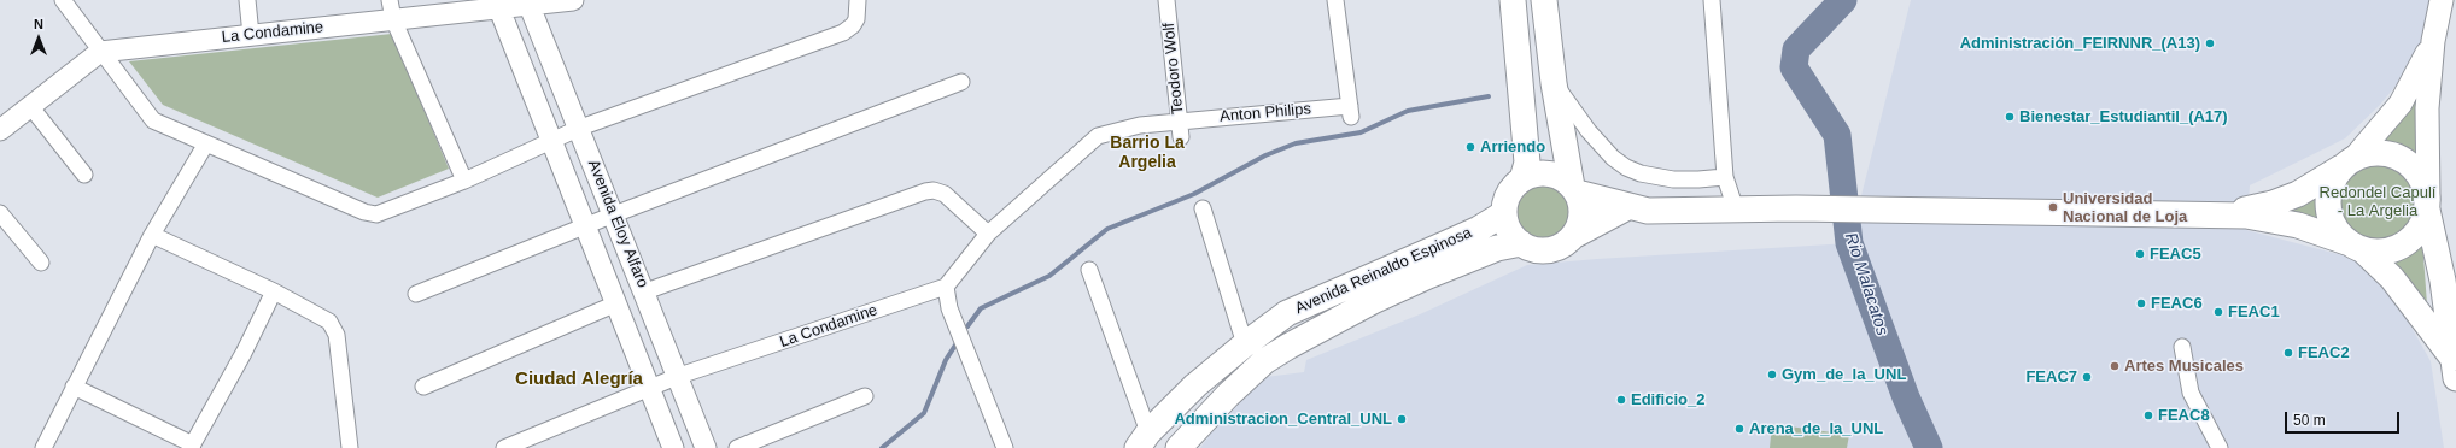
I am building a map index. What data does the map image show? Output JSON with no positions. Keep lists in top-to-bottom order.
{
  "streets": {
    "main road": ["Avenida Reinaldo Espinosa"],
    "street": [
      "La Condamine",
      "Teodoro Wolf",
      "Anton Philips",
      "Avenida Eloy Alfaro"
    ]
  },
  "crossings": [
    ["La Condamine", "Avenida Eloy Alfaro"],
    ["Teodoro Wolf", "Anton Philips"]
  ],
  "districts": ["Barrio La Argelia", "Ciudad Alegría"],
  "water": ["Rio Malacatos"],
  "parks": ["Redondel Capulí - La Argelia"],
  "places": [
    "Administración_FEIRNNR_(A13)",
    "Bienestar_Estudiantil_(A17)",
    "Arriendo",
    "Universidad Nacional de Loja",
    "FEAC5",
    "FEAC6",
    "FEAC1",
    "FEAC2",
    "Artes Musicales",
    "Gym_de_la_UNL",
    "FEAC7",
    "Edificio_2",
    "FEAC8",
    "Administracion_Central_UNL",
    "Arena_de_la_UNL"
  ],
  "scale_bar": "50 m",
  "north": "top"
}
